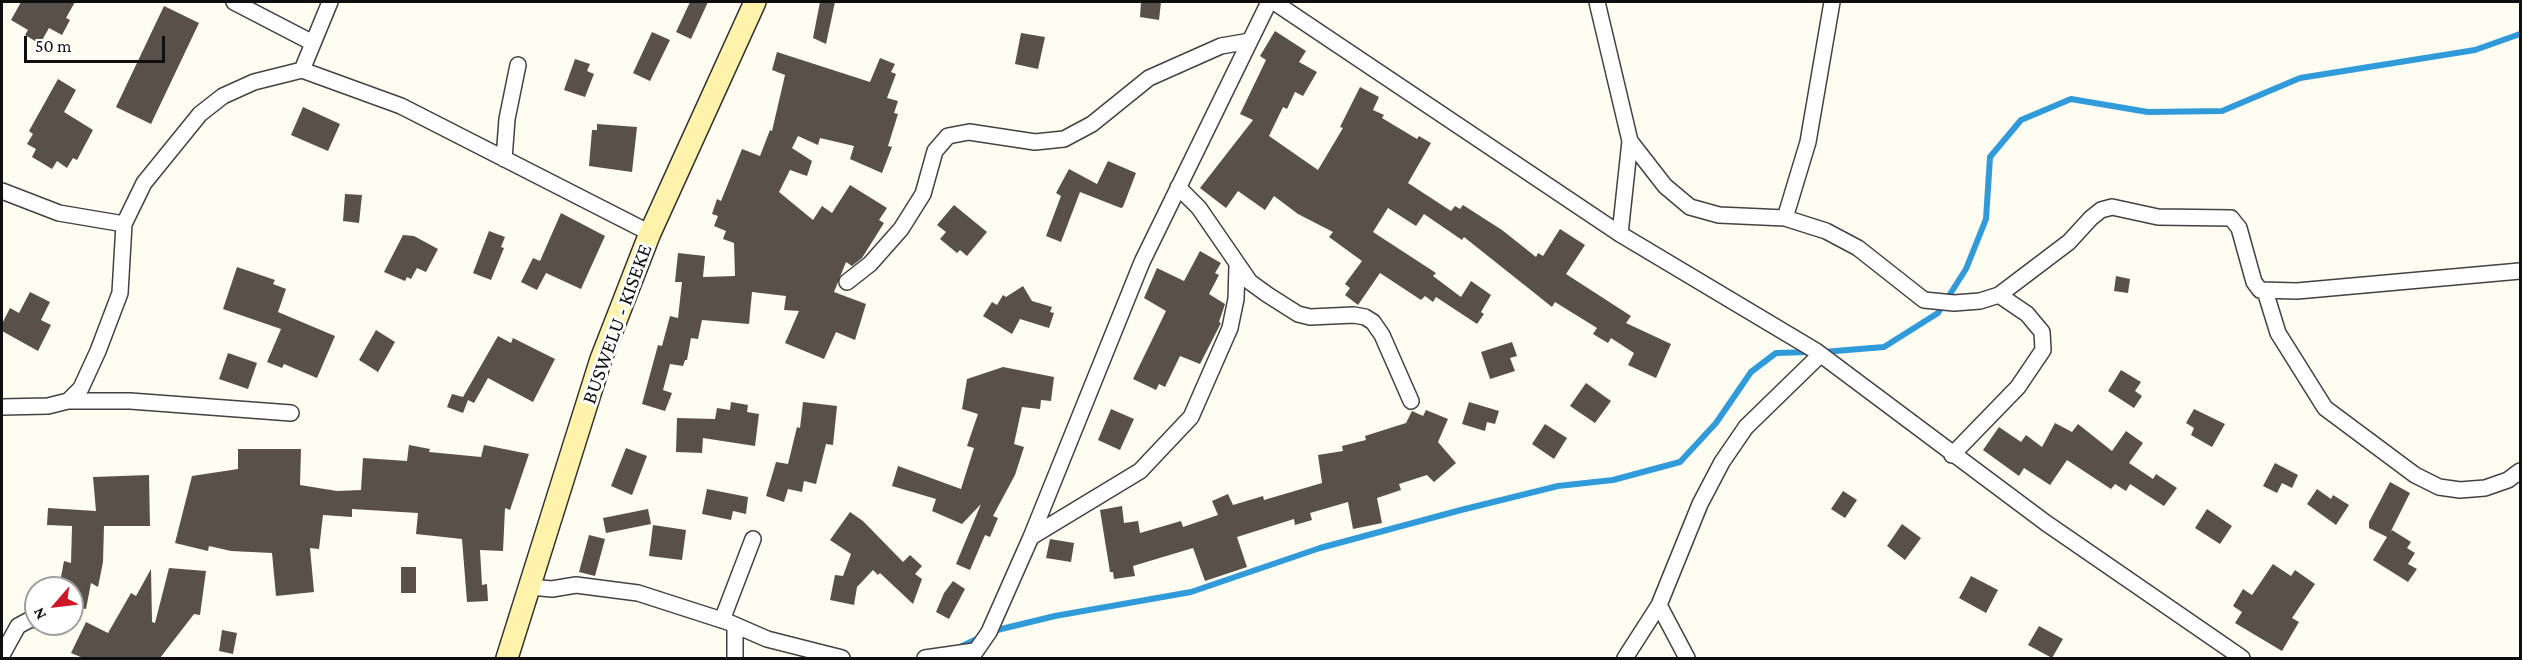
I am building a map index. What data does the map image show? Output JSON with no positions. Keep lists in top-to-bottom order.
{
  "streets": {
    "main road": ["BUSWELU - KISEKE"]
  },
  "scale_bar": "50 m",
  "north": "bottom left"
}
